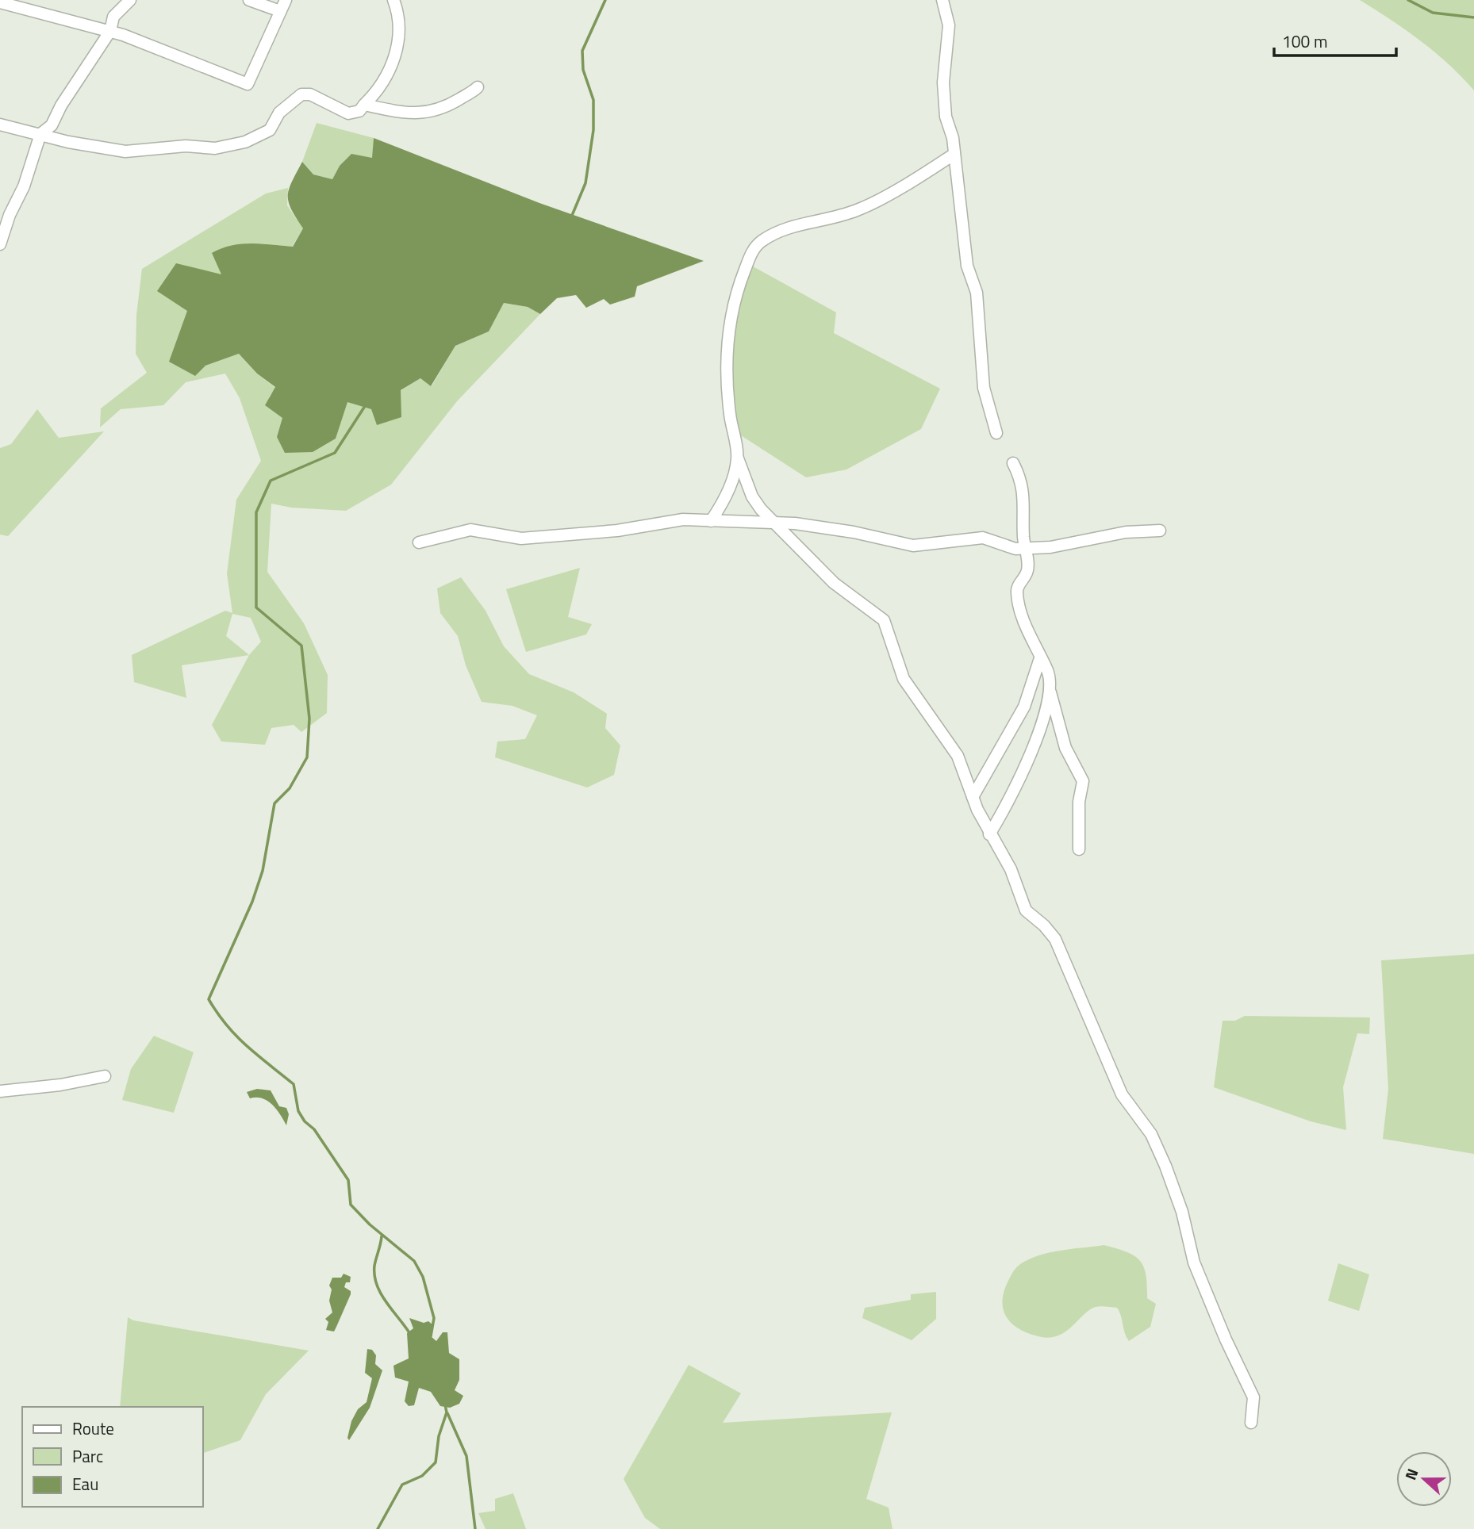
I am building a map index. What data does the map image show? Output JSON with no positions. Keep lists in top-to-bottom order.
{
  "legend": ["Route", "Parc", "Eau"],
  "scale_bar": "100 m",
  "north": "left"
}
